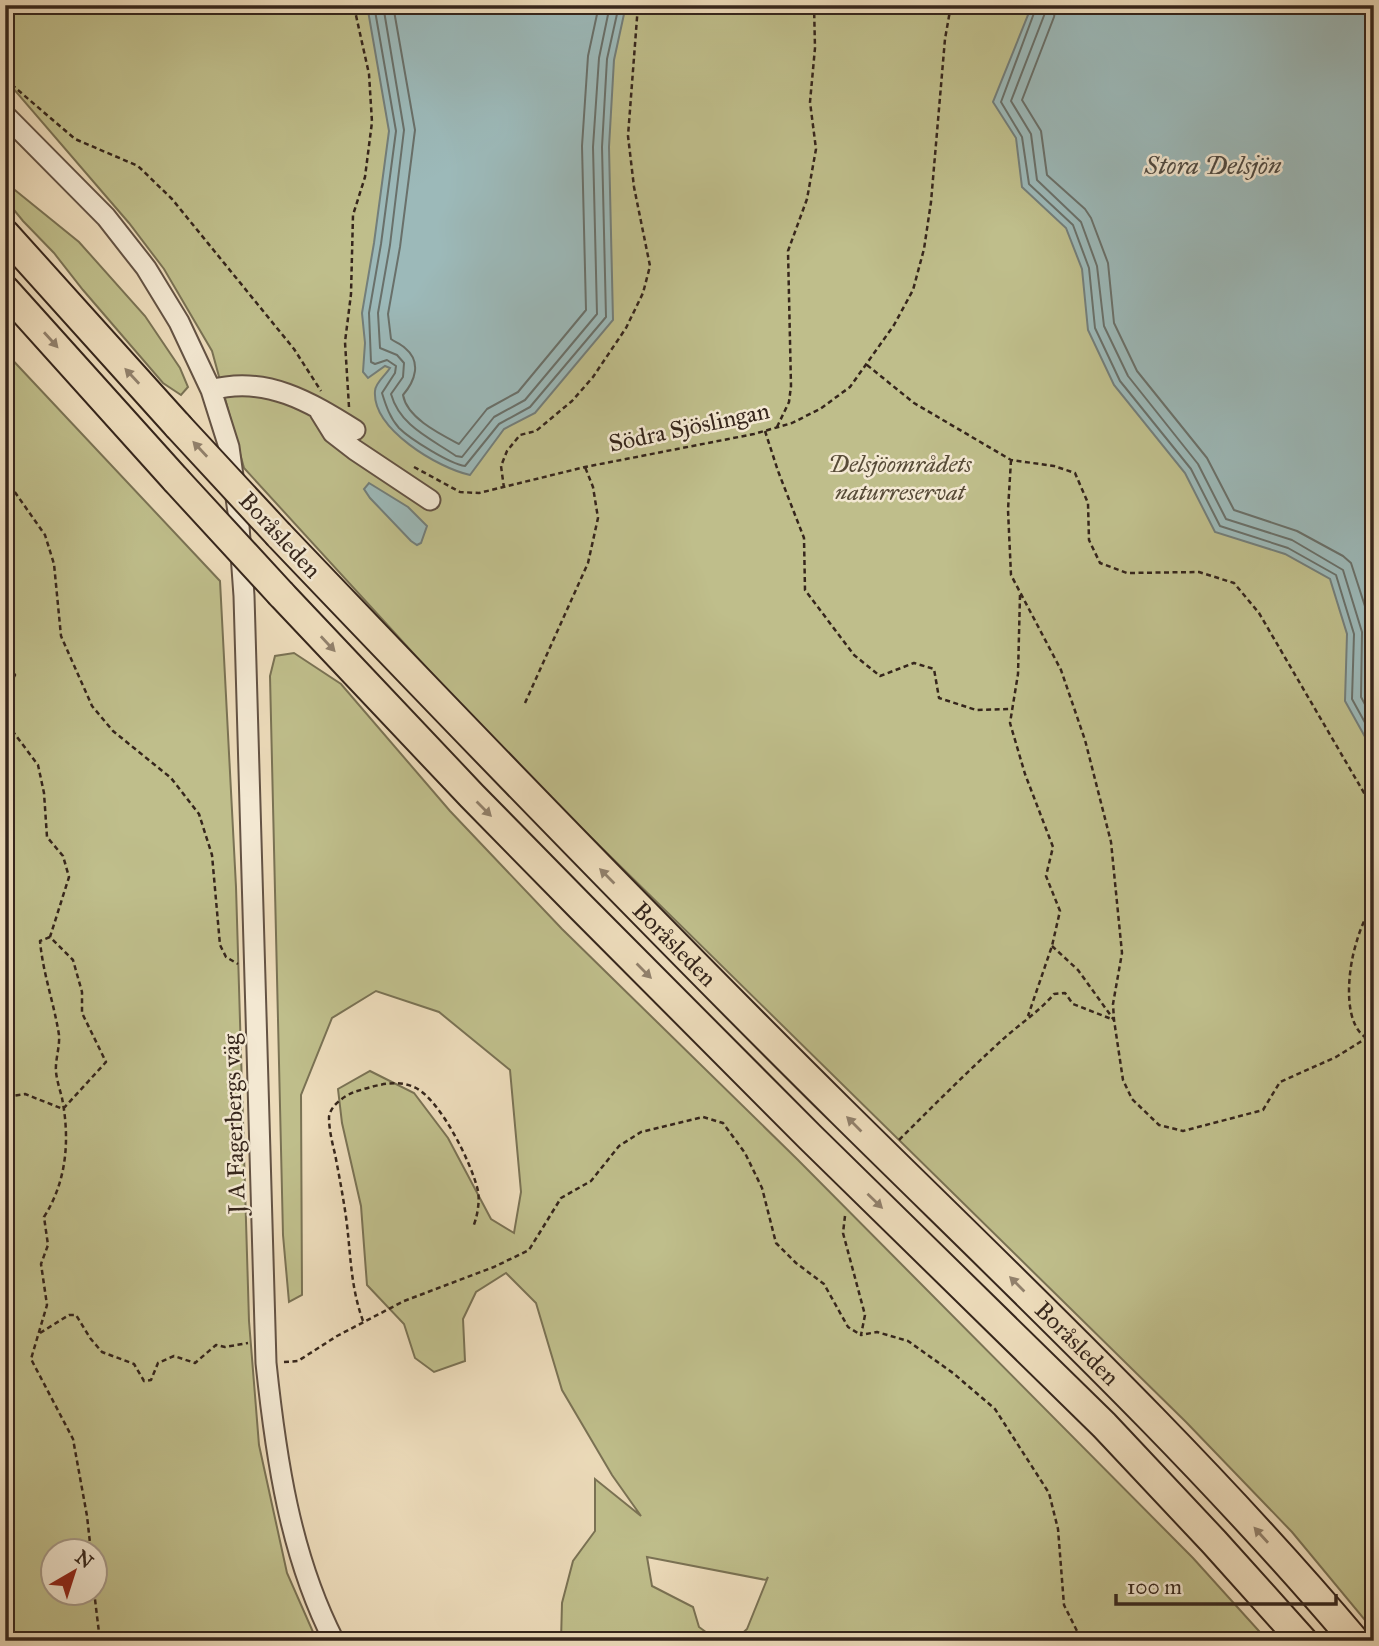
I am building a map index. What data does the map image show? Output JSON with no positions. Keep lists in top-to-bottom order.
{
  "streets": {
    "highway": ["Boråsleden"],
    "street": ["J A Fagerbergs väg"],
    "path": ["Södra Sjöslingan"]
  },
  "water": ["Stora Delsjön"],
  "parks": ["Delsjöområdets naturreservat"],
  "scale_bar": "100 m",
  "north": "top right"
}
